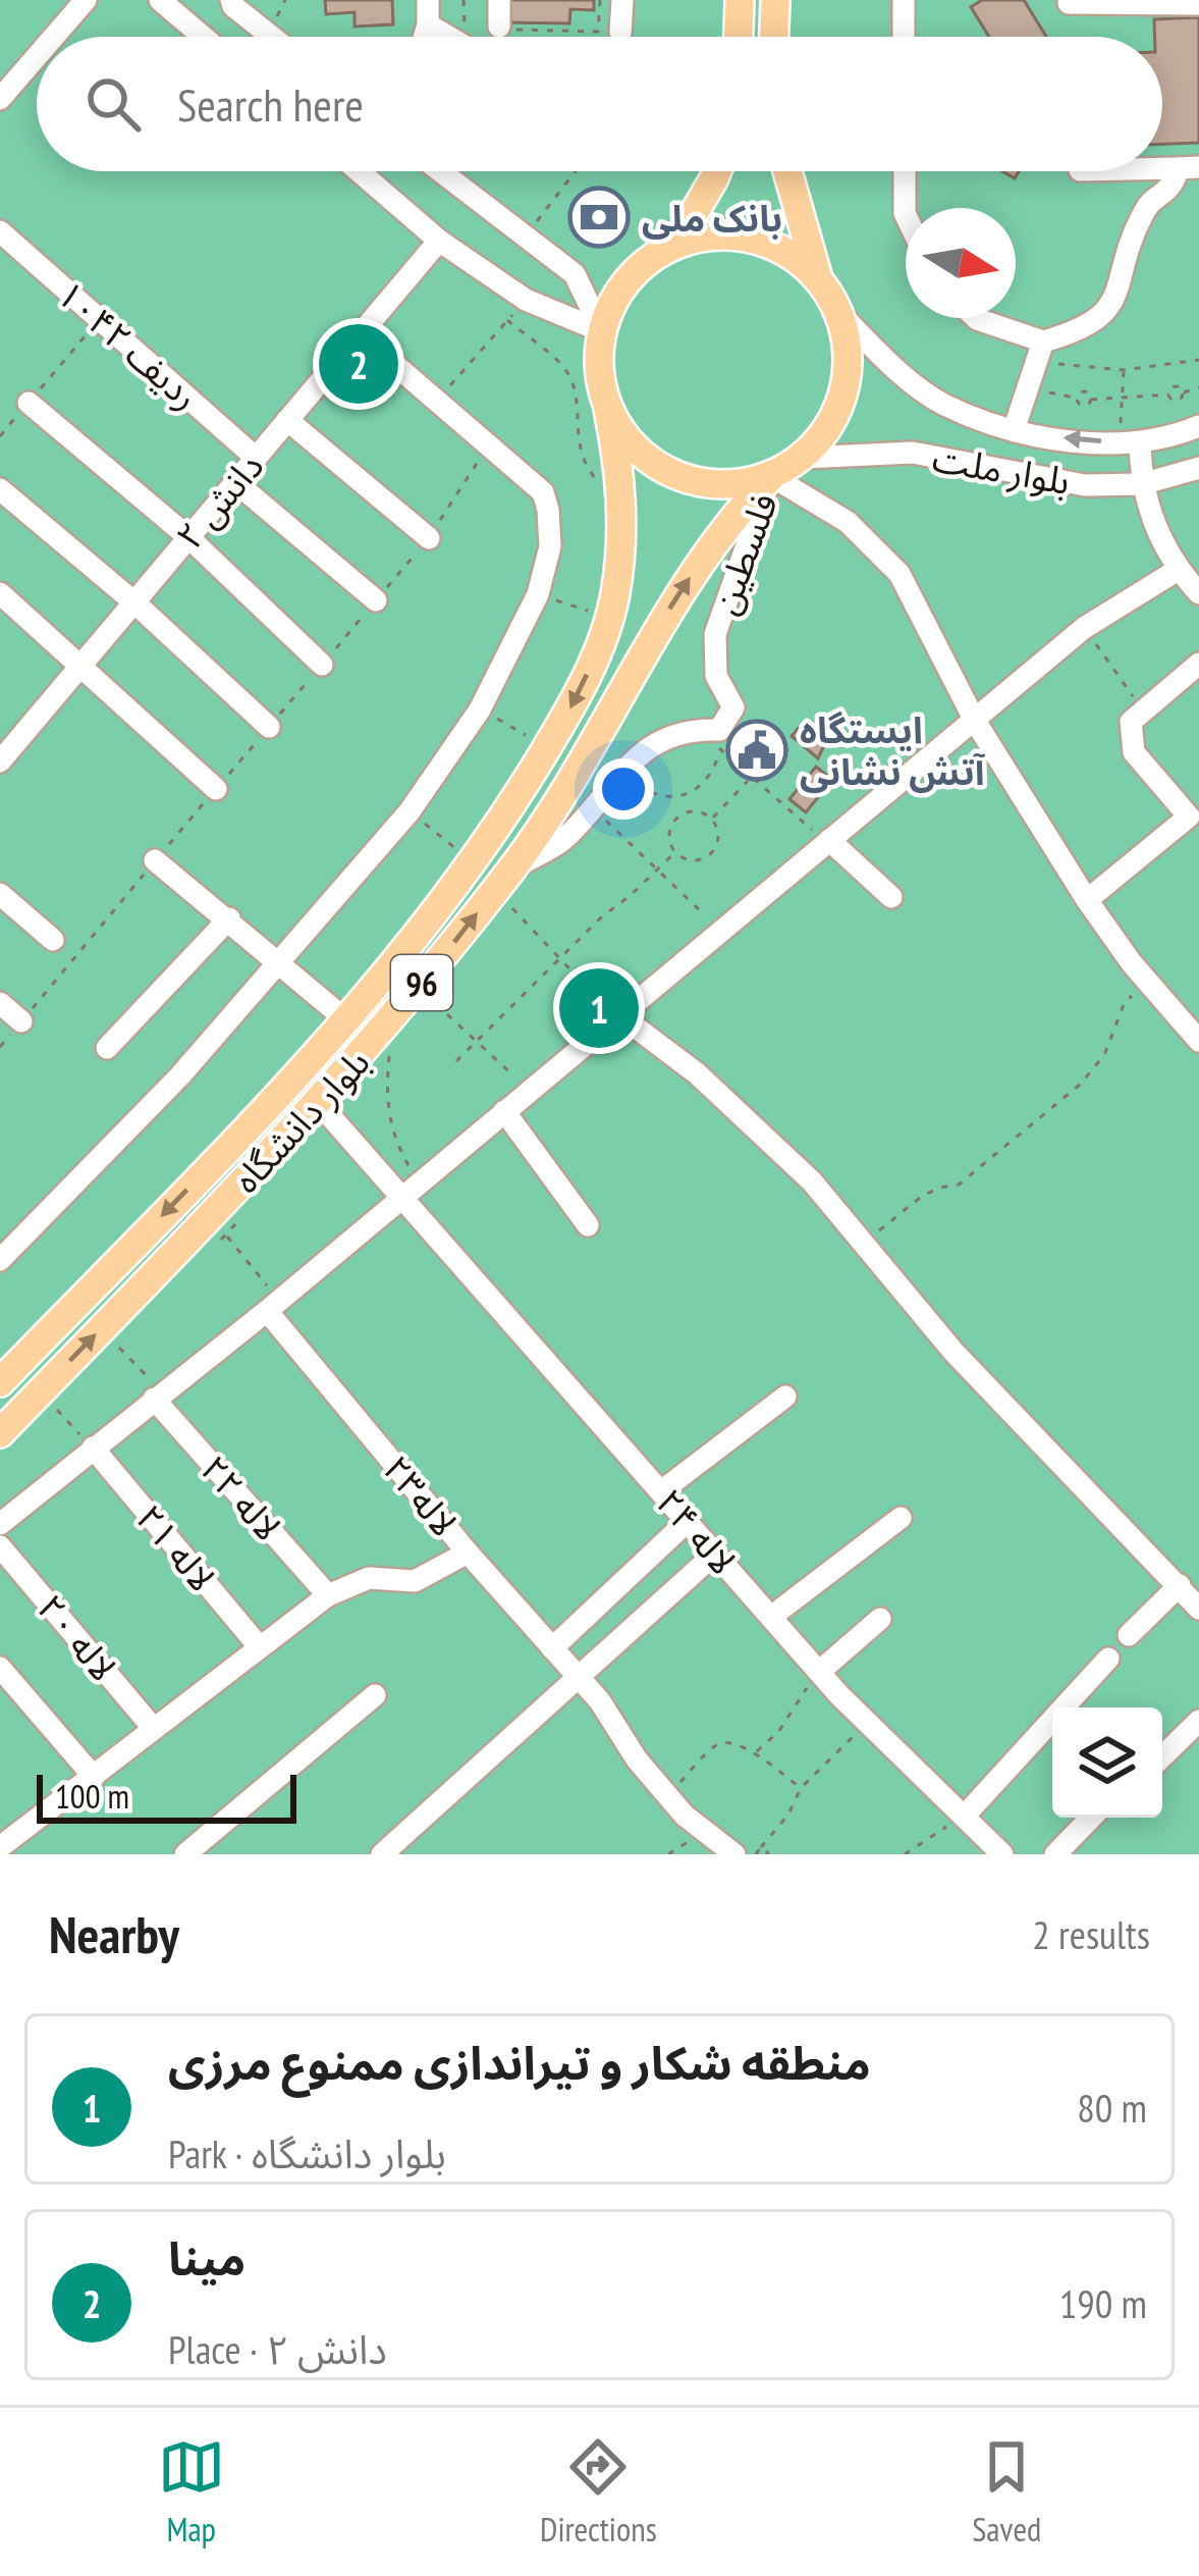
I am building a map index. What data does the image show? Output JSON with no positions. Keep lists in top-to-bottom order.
{
  "streets": {
    "main road": ["96", "بلوار دانشگاه"],
    "street": [
      "ردیف ۱۰۴۲",
      "بلوار ملت",
      "دانش ۲",
      "فلسطین",
      "لاله۲۳",
      "لاله ۲۲",
      "لاله ۲۴",
      "لاله ۲۱",
      "لاله ۲۰"
    ]
  },
  "crossings": [
    ["ردیف ۱۰۴۲", "دانش ۲"],
    ["بلوار ملت", "فلسطین"],
    ["بلوار ملت", "96"],
    ["بلوار ملت", "بلوار دانشگاه"],
    ["فلسطین", "96"],
    ["فلسطین", "بلوار دانشگاه"],
    ["96", "بلوار دانشگاه"],
    ["بلوار دانشگاه", "لاله ۲۴"]
  ],
  "places": {
    "bank": ["بانک ملی"],
    "public building": ["ایستگاه آتش نشانی"]
  },
  "scale_bar": "100 m",
  "north": "right",
  "page": {
    "search": "Search here",
    "pins": ["2", "1"],
    "scale": "100 m",
    "heading": ["Nearby", "2 results"],
    "list": [
      {
        "mark": "1",
        "name": "منطقه شکار و تیراندازی ممنوع مرزی",
        "note": "Park · بلوار دانشگاه",
        "value": "80 m"
      },
      {
        "mark": "2",
        "name": "مینا",
        "note": "Place · دانش ۲",
        "value": "190 m"
      }
    ],
    "nav": ["Map", "Directions", "Saved"]
  }
}
